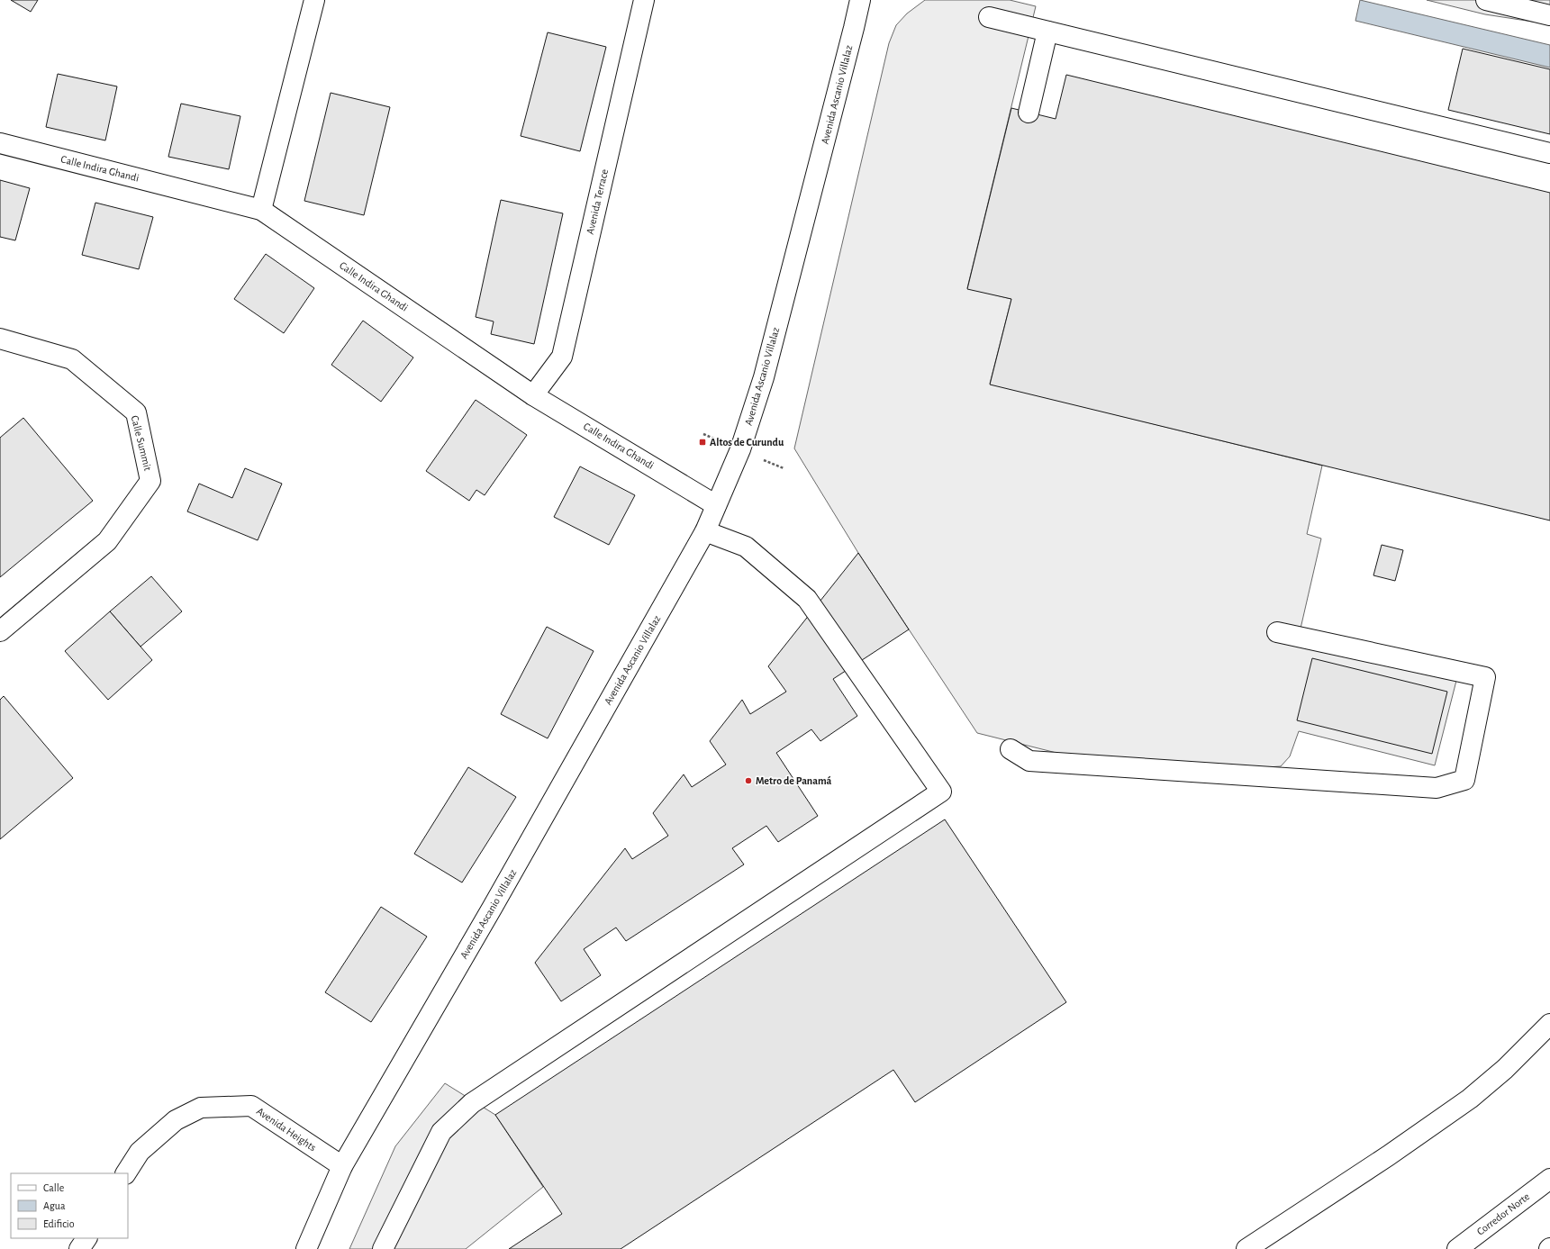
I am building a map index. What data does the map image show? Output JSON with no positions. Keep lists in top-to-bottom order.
{
  "streets": {
    "main road": [
      "Avenida Ascanio Villalaz",
      "Calle Indira Ghandi",
      "Avenida Terrace",
      "Calle Summit",
      "Avenida Heights",
      "Corredor Norte"
    ]
  },
  "crossings": [
    ["Avenida Ascanio Villalaz", "Calle Indira Ghandi"],
    ["Avenida Ascanio Villalaz", "Avenida Heights"],
    ["Calle Indira Ghandi", "Avenida Terrace"]
  ],
  "places": {
    "transit": ["Altos de Curundu"],
    "other": ["Metro de Panamá"]
  },
  "legend": ["Calle", "Agua", "Edificio"]
}
